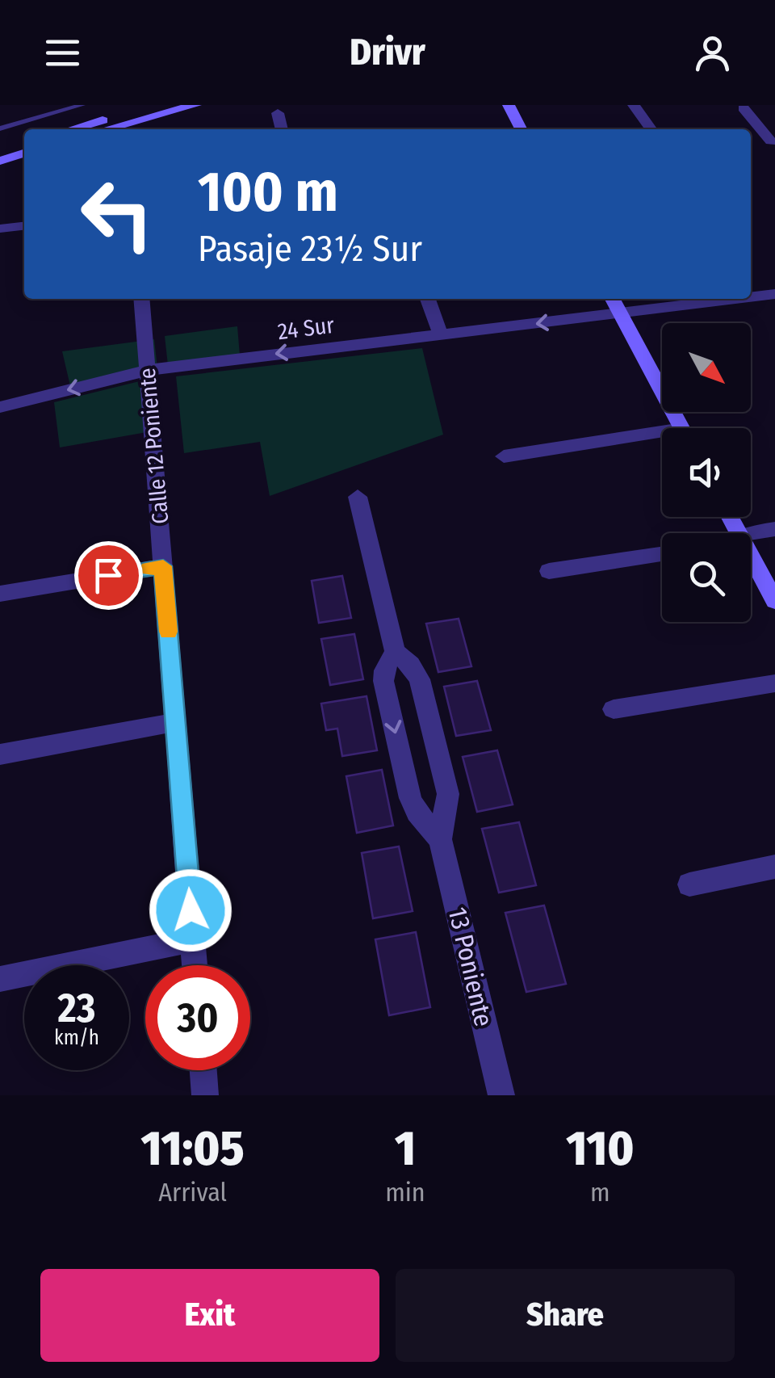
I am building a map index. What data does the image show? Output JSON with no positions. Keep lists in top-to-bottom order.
{
  "streets": {
    "street": ["24 Sur", "Calle 12 Poniente", "13 Poniente"]
  },
  "crossings": [
    ["24 Sur", "Calle 12 Poniente"]
  ],
  "one_way": ["24 Sur"],
  "north": "bottom right",
  "page": {
    "header": "Drivr",
    "turn": ["100 m", "Pasaje 23½ Sur"],
    "speed": "23 km/h",
    "limit": "30",
    "eta": [
      "11:05",
      "Arrival",
      "1",
      "min",
      "110",
      "m"
    ],
    "buttons": ["Exit", "Share"]
  }
}
